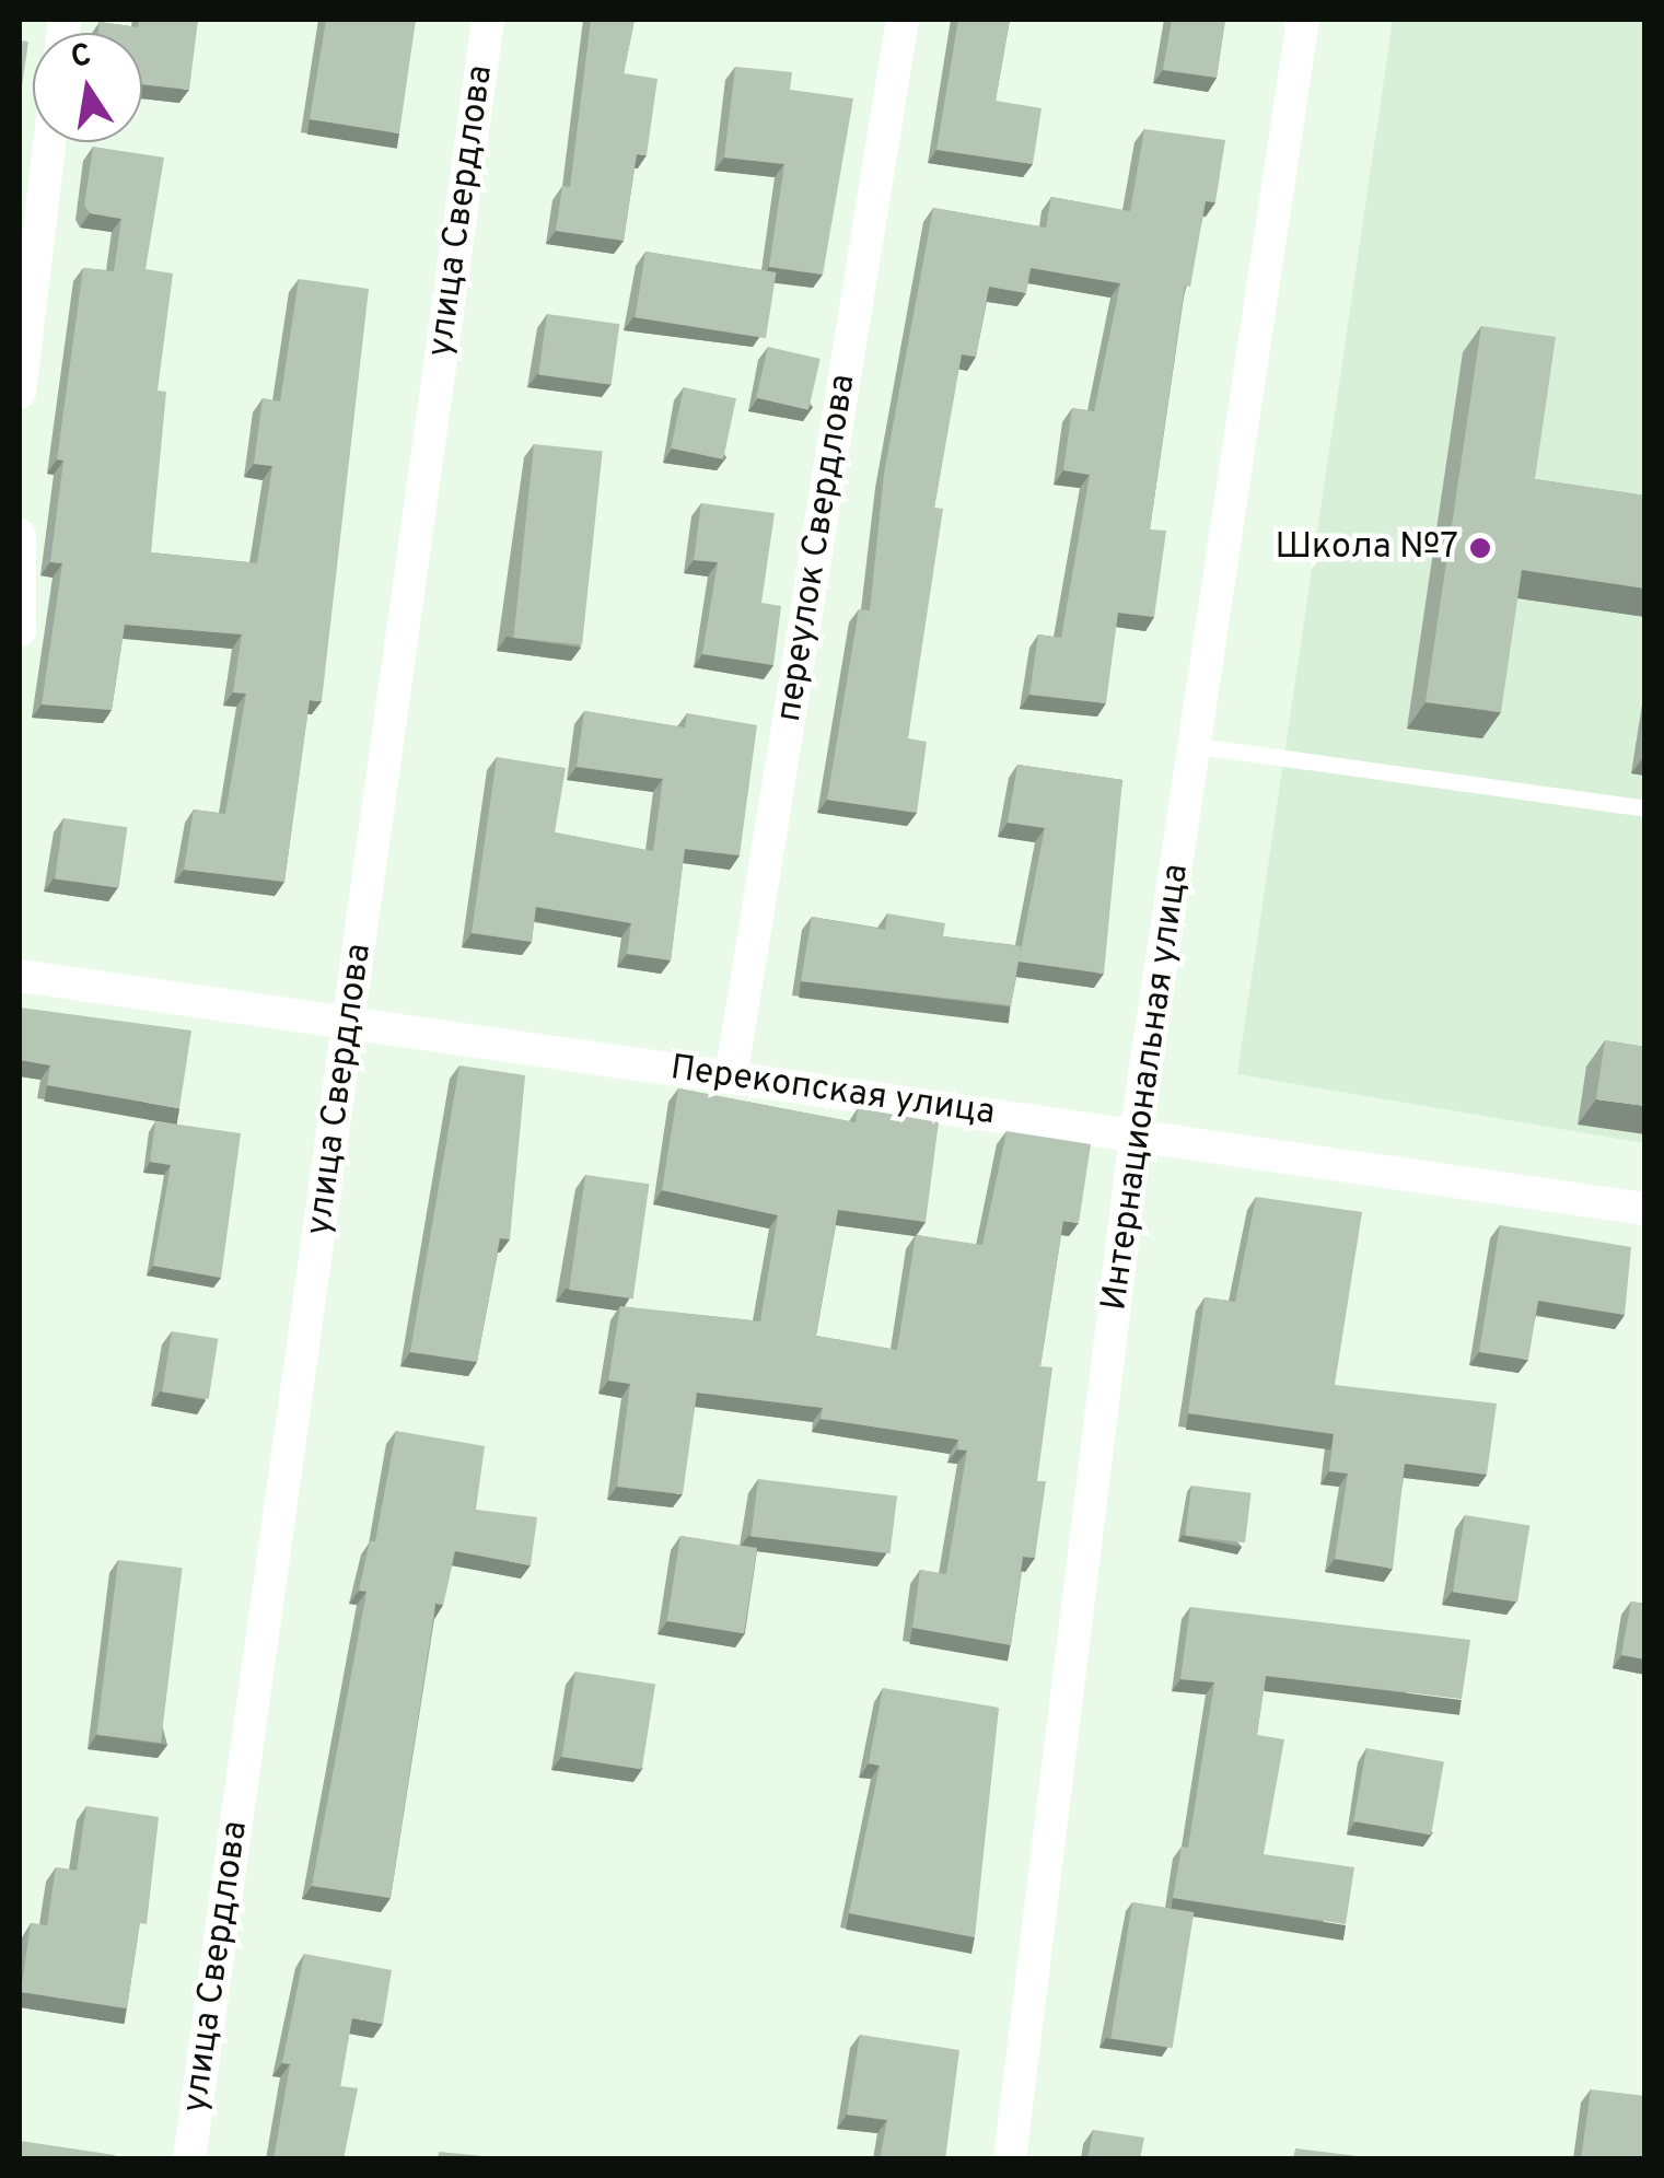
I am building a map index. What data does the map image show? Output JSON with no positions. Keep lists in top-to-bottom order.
{
  "streets": {
    "street": [
      "улица Свердлова",
      "переулок Свердлова",
      "Интернациональная улица",
      "Перекопская улица"
    ]
  },
  "crossings": [
    ["улица Свердлова", "Перекопская улица"],
    ["переулок Свердлова", "Перекопская улица"],
    ["Интернациональная улица", "Перекопская улица"]
  ],
  "places": ["Школа №7"],
  "north": "top"
}
